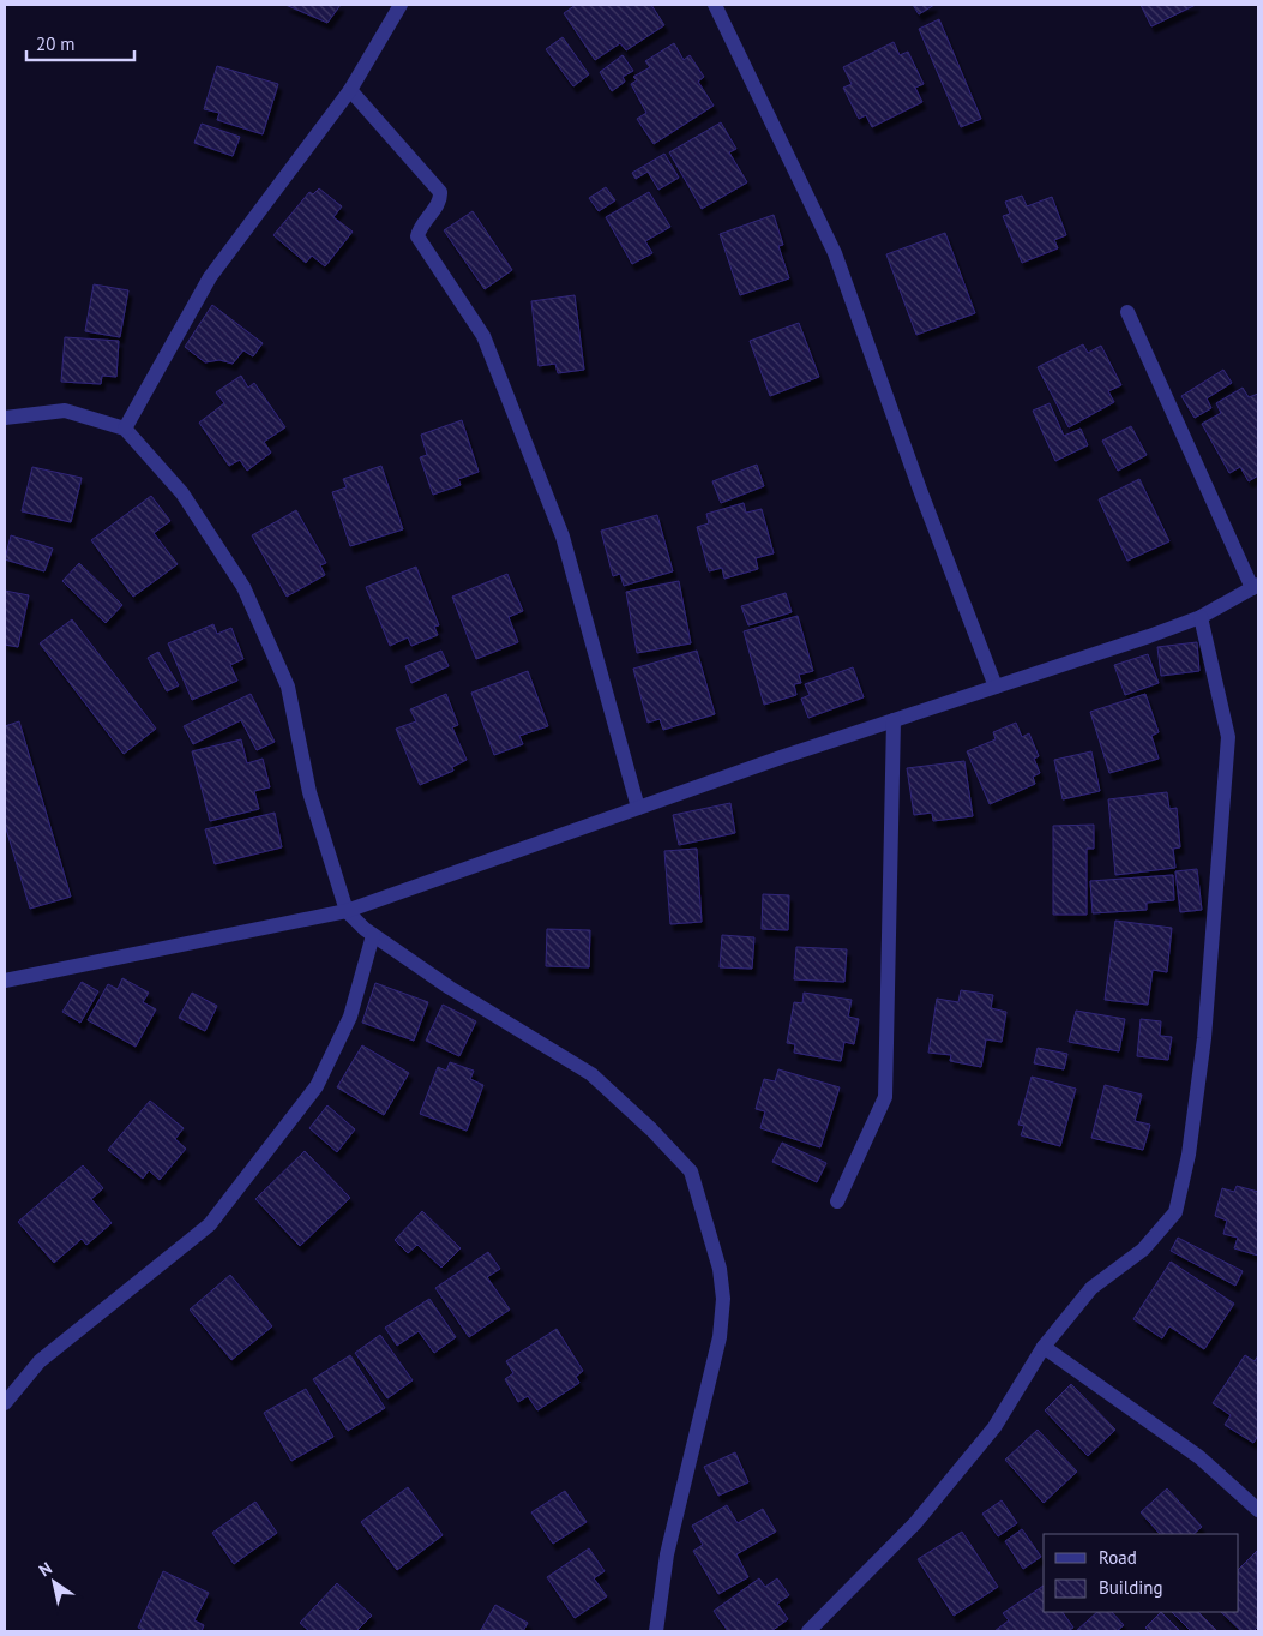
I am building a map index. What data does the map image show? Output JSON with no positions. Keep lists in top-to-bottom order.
{
  "legend": ["Road", "Building"],
  "scale_bar": "20 m",
  "north": "top left"
}
